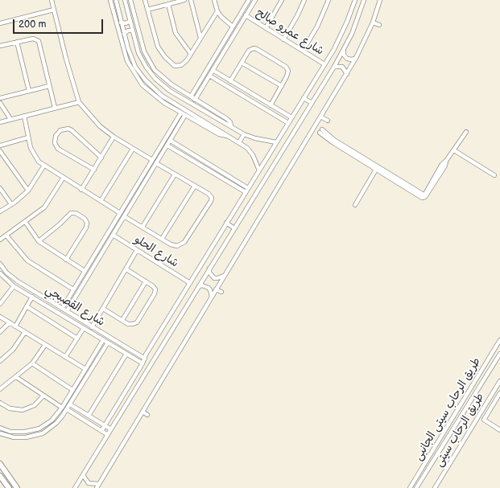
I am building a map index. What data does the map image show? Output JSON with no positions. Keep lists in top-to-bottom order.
{
  "streets": {
    "street": [
      "شارع عمرو صالح",
      "شارع الحلو",
      "شارع القصبجي",
      "طريق الرحاب سيتى الجانبى",
      "طريق الرحاب سيتى"
    ]
  },
  "scale_bar": "200 m"
}
